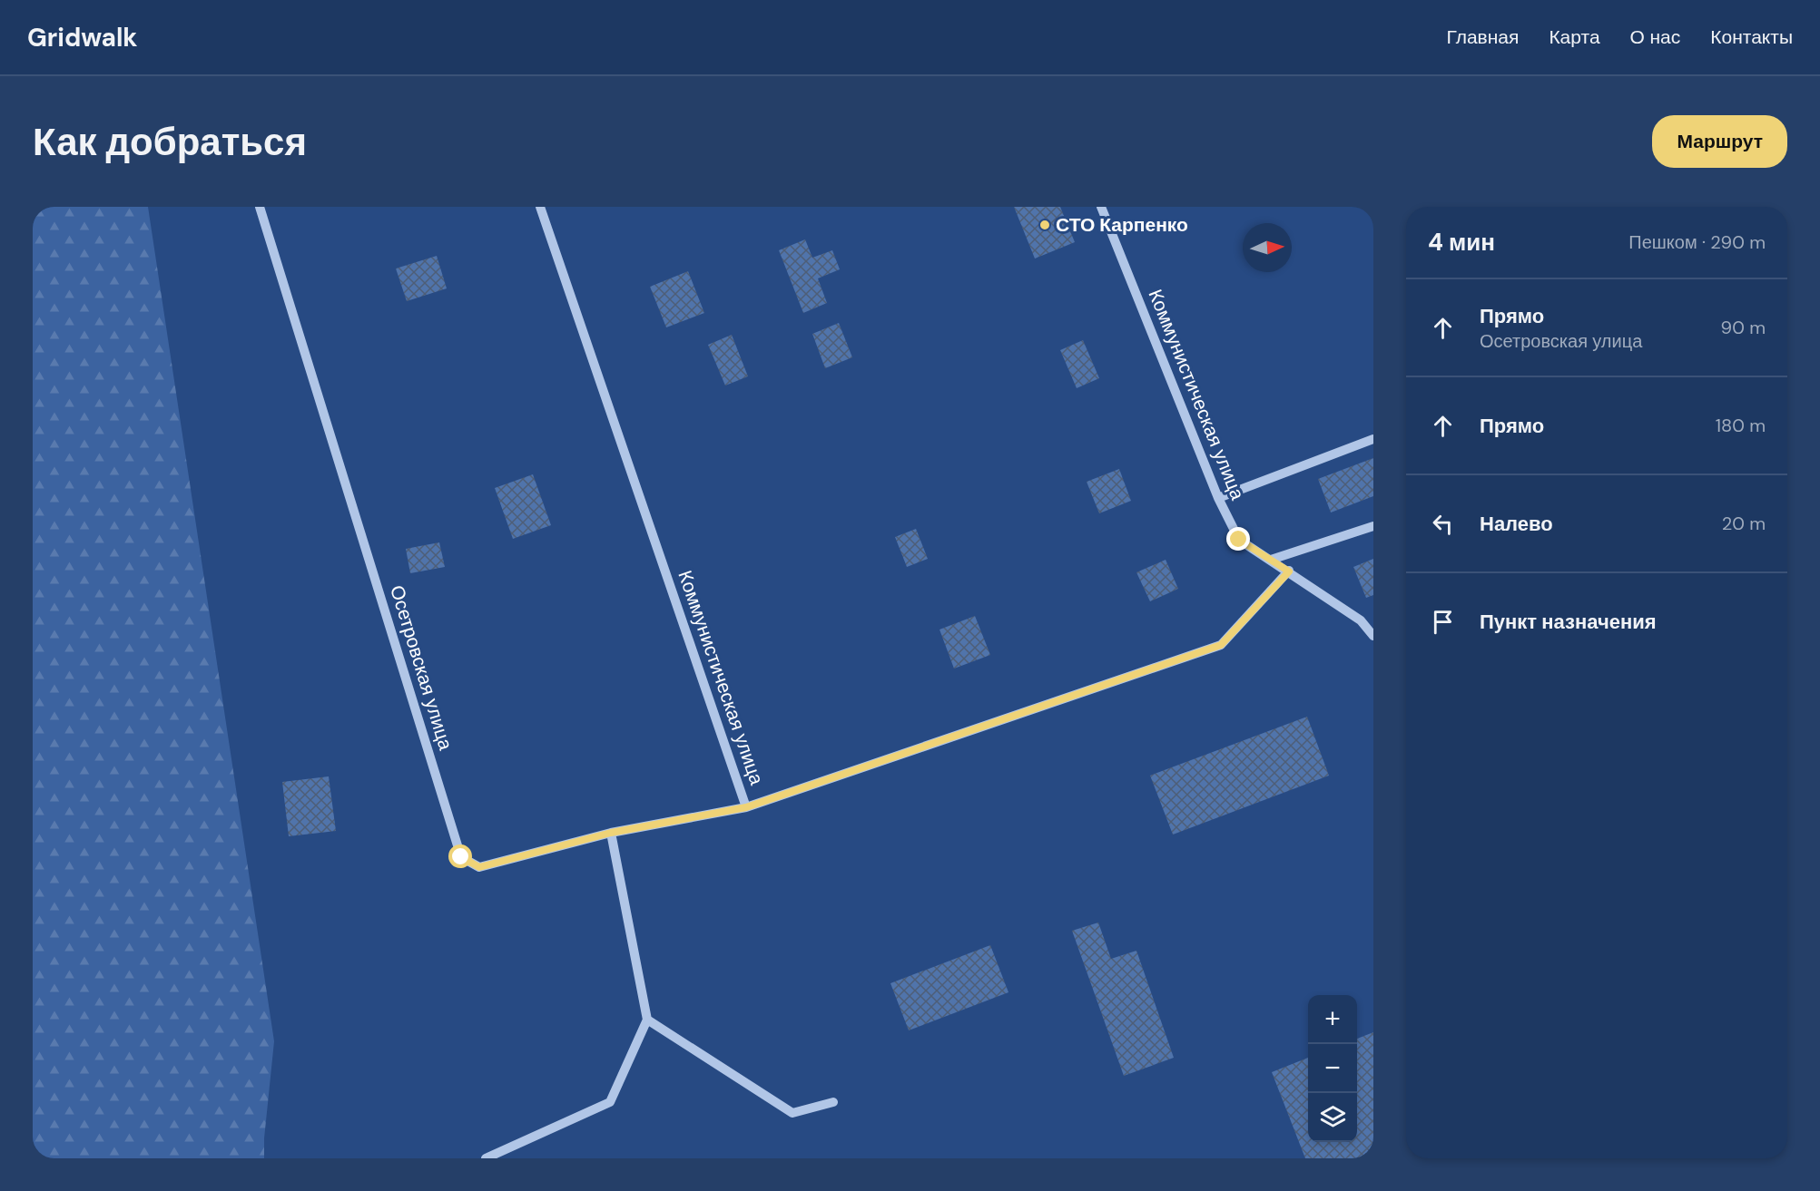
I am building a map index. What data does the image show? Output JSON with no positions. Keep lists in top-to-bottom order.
{
  "streets": {
    "street": ["Коммунистическая улица", "Осетровская улица"]
  },
  "crossings": [
    ["Коммунистическая улица", "Осетровская улица"]
  ],
  "places": ["СТО Карпенко"],
  "north": "right",
  "page": {
    "header": "Gridwalk",
    "nav": [
      "Главная",
      "Карта",
      "О нас",
      "Контакты"
    ],
    "buttons": "Маршрут",
    "title": "Как добраться",
    "heading": ["4 мин", "Пешком · 290 m"],
    "list": [
      ["Прямо", "Осетровская улица", "90 m"],
      ["Прямо", "180 m"],
      ["Налево", "20 m"],
      "Пункт назначения"
    ],
    "map_buttons": ["+", "−"]
  }
}
